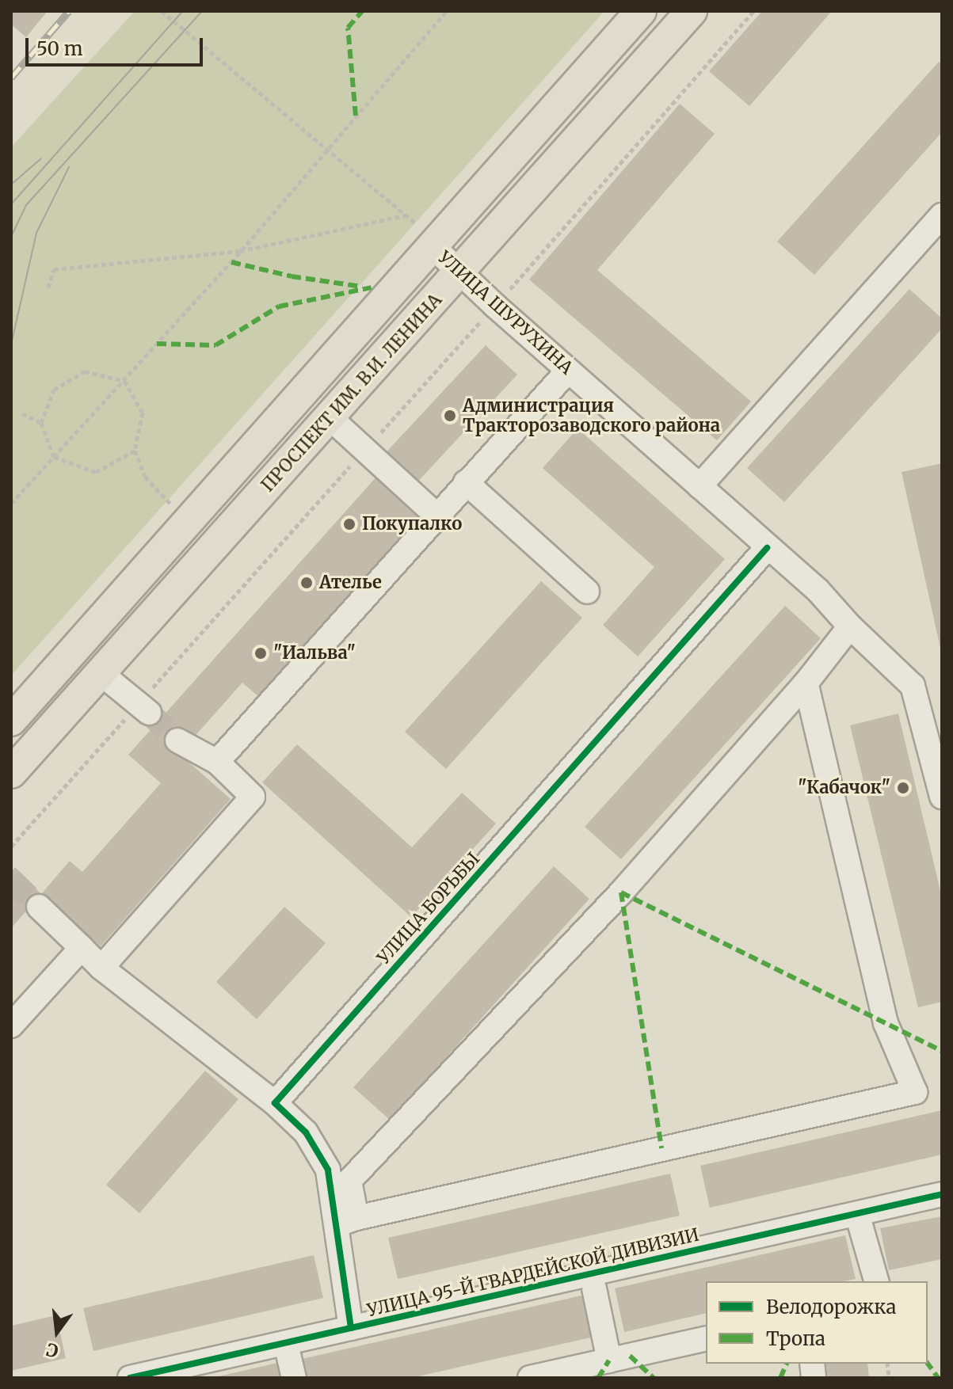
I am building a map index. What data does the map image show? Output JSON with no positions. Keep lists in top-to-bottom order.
{
  "streets": {
    "main road": ["ПРОСПЕКТ ИМ. В.И. ЛЕНИНА"],
    "street": ["УЛИЦА ШУРУХИНА", "УЛИЦА БОРЬБЫ", "УЛИЦА 95-Й ГВАРДЕЙСКОЙ ДИВИЗИИ"]
  },
  "crossings": [
    ["УЛИЦА ШУРУХИНА", "ПРОСПЕКТ ИМ. В.И. ЛЕНИНА"],
    ["УЛИЦА ШУРУХИНА", "УЛИЦА БОРЬБЫ"]
  ],
  "places": [
    "Администрация Тракторозаводского района",
    "Покупалко",
    "Ателье",
    "\"Иальва\"",
    "\"Кабачок\""
  ],
  "legend": ["Велодорожка", "Тропа"],
  "scale_bar": "50 m",
  "north": "bottom"
}
